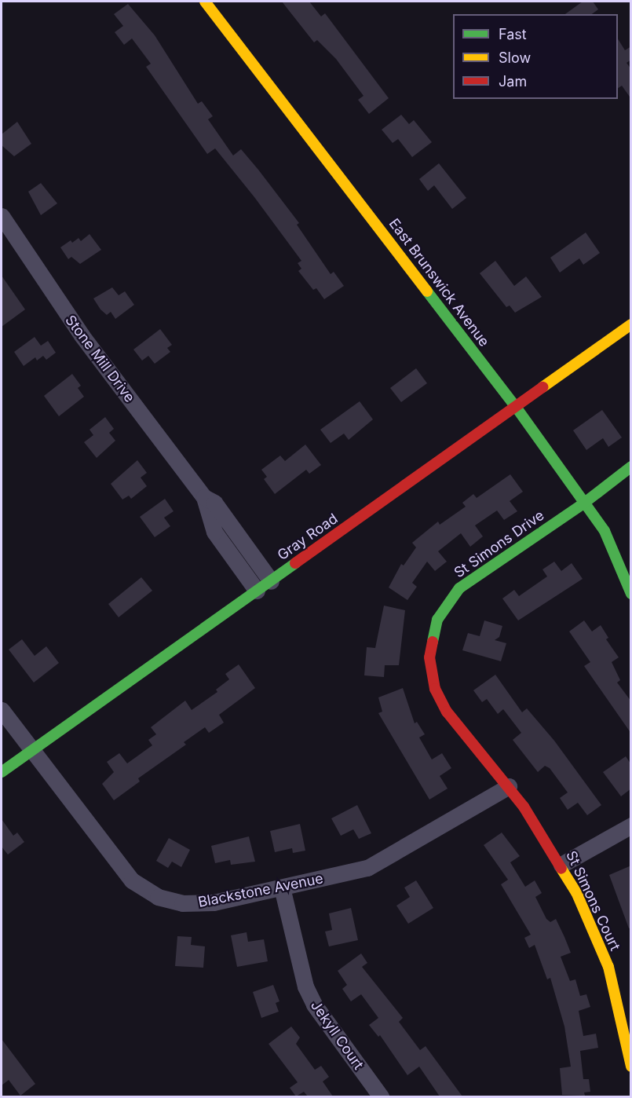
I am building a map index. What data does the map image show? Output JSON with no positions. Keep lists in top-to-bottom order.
{
  "streets": {
    "street": [
      "East Brunswick Avenue",
      "Stone Mill Drive",
      "Gray Road",
      "St Simons Drive",
      "Blackstone Avenue",
      "St Simons Court",
      "Jekyll Court"
    ]
  },
  "crossings": [
    ["East Brunswick Avenue", "Gray Road"],
    ["East Brunswick Avenue", "St Simons Drive"],
    ["Stone Mill Drive", "Gray Road"],
    ["Gray Road", "Blackstone Avenue"],
    ["St Simons Drive", "Blackstone Avenue"],
    ["St Simons Drive", "St Simons Court"],
    ["Blackstone Avenue", "St Simons Court"],
    ["Blackstone Avenue", "Jekyll Court"]
  ],
  "legend": ["Fast", "Slow", "Jam"]
}
